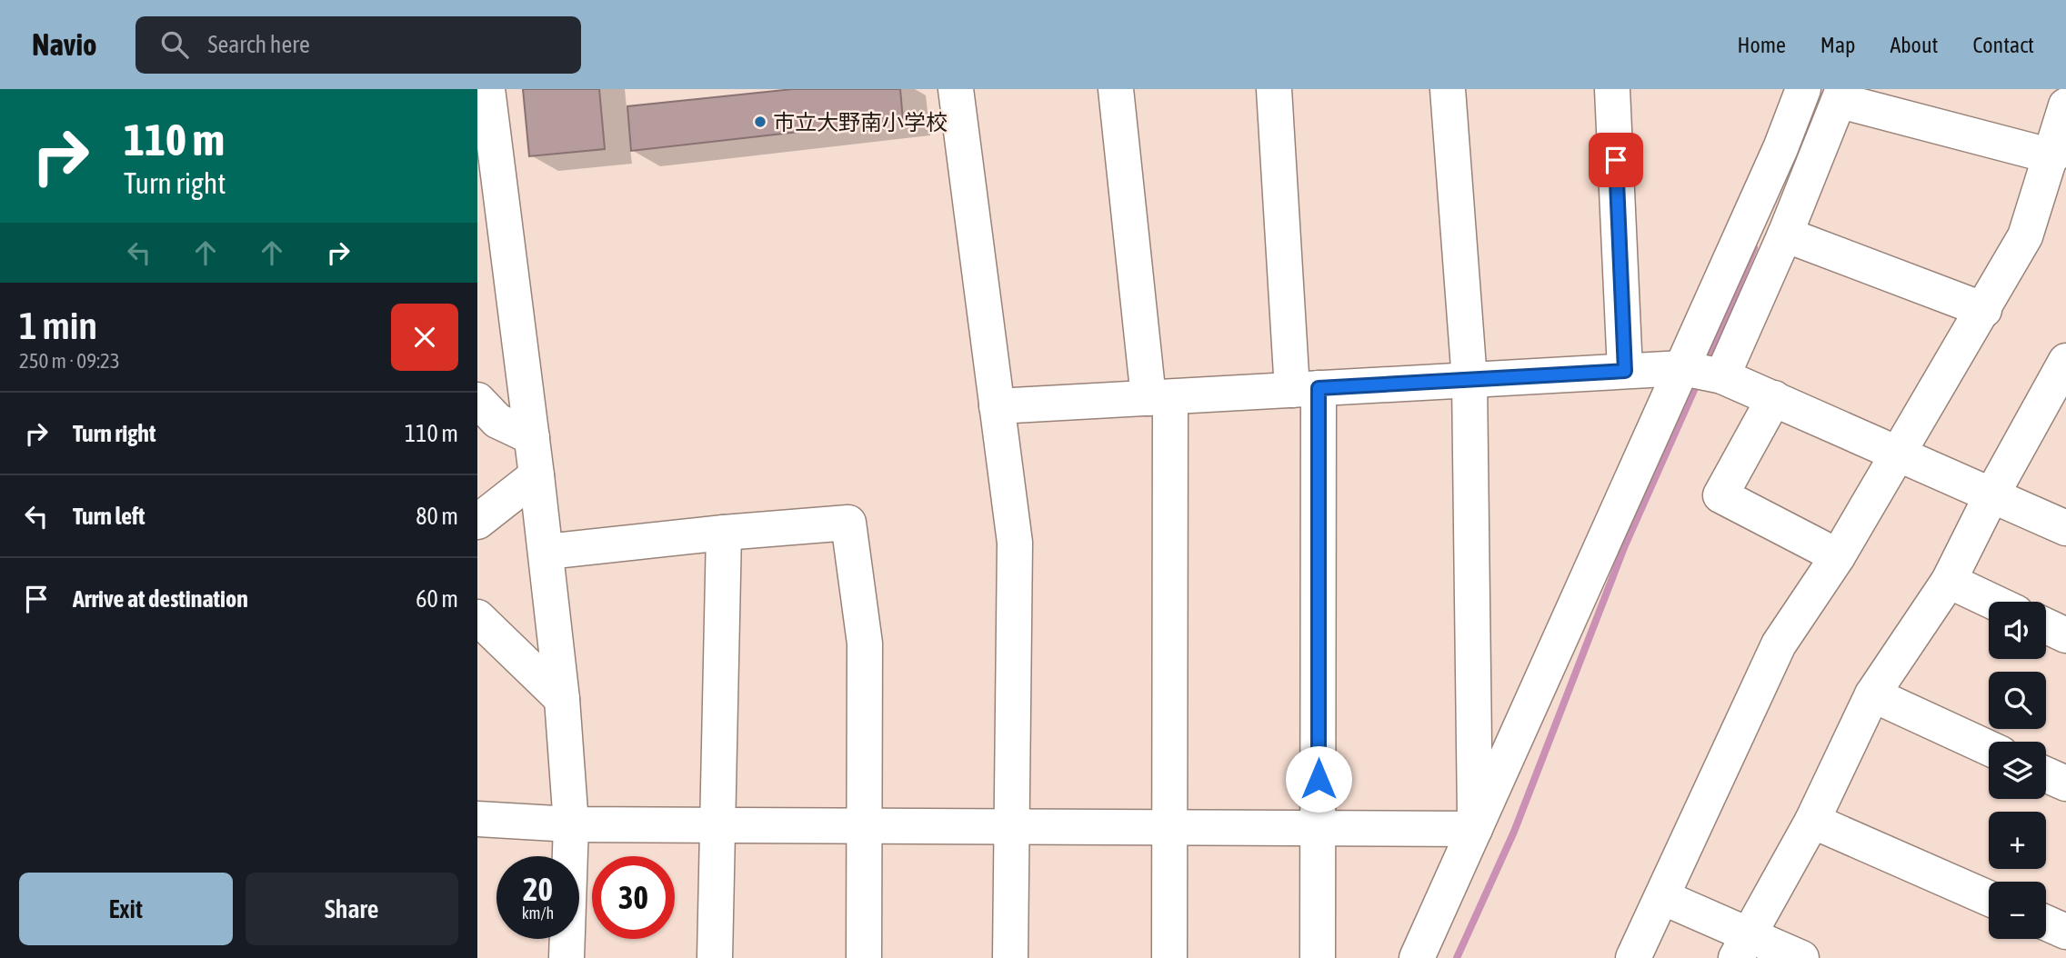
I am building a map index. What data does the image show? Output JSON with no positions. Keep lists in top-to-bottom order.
{
  "places": ["市立大野南小学校"],
  "page": {
    "header": "Navio",
    "search": "Search here",
    "nav": [
      "Home",
      "Map",
      "About",
      "Contact"
    ],
    "turn": ["110 m", "Turn right"],
    "heading": ["1 min", "250 m · 09:23"],
    "list": [
      {
        "name": "Turn right",
        "value": "110 m"
      },
      {
        "name": "Turn left",
        "value": "80 m"
      },
      {
        "name": "Arrive at destination",
        "value": "60 m"
      }
    ],
    "map_buttons": ["+", "−"],
    "speed": "20 km/h",
    "limit": "30",
    "buttons": ["Exit", "Share"]
  }
}
